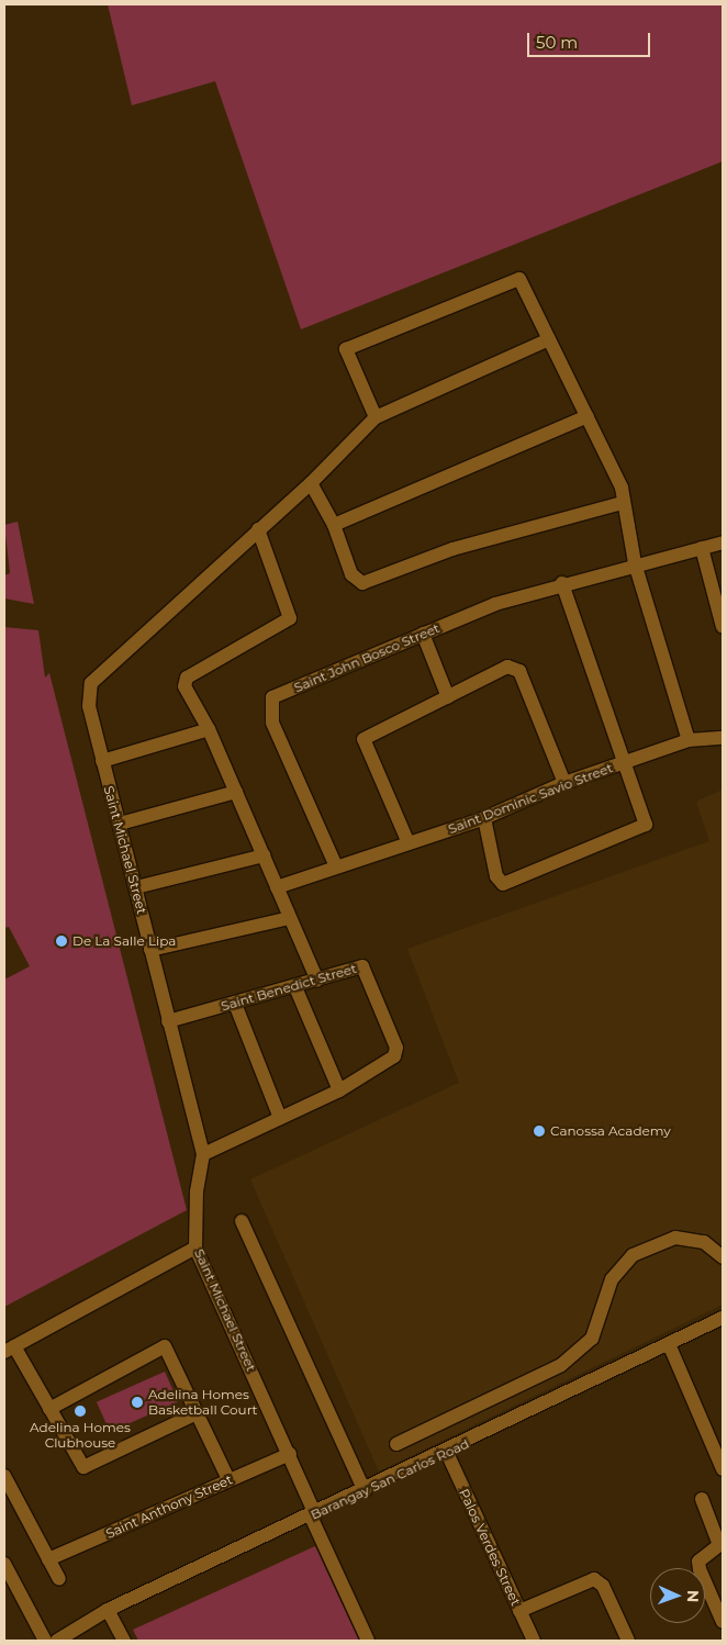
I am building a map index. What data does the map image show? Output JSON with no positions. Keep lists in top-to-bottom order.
{
  "streets": {
    "street": [
      "Saint John Bosco Street",
      "Saint Dominic Savio Street",
      "Saint Michael Street",
      "Saint Benedict Street",
      "Barangay San Carlos Road",
      "Saint Anthony Street",
      "Palos Verdes Street"
    ]
  },
  "crossings": [
    ["Saint John Bosco Street", "Saint Dominic Savio Street"],
    ["Saint Michael Street", "Saint Benedict Street"],
    ["Saint Michael Street", "Barangay San Carlos Road"],
    ["Saint Michael Street", "Saint Anthony Street"],
    ["Barangay San Carlos Road", "Palos Verdes Street"]
  ],
  "places": [
    "De La Salle Lipa",
    "Canossa Academy",
    "Adelina Homes Basketball Court",
    "Adelina Homes Clubhouse"
  ],
  "scale_bar": "50 m",
  "north": "right"
}
